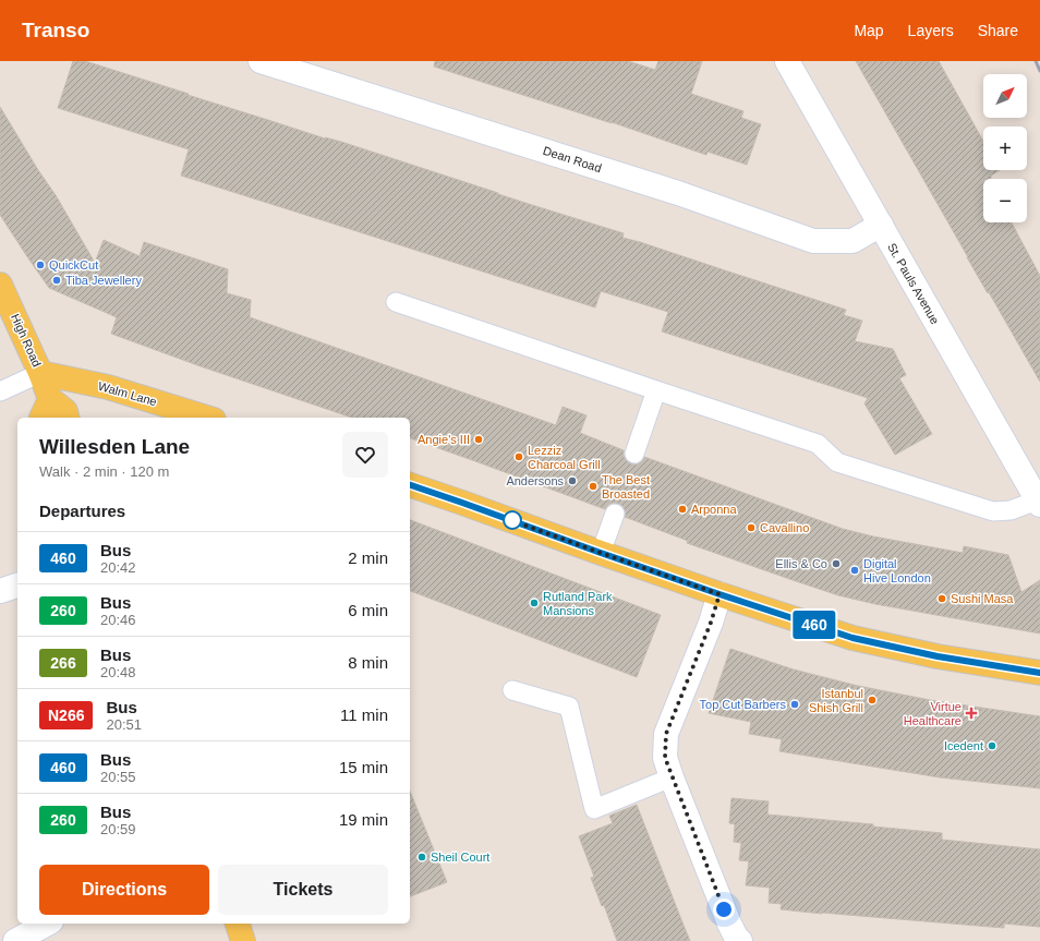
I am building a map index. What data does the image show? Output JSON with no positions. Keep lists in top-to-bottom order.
{
  "streets": {
    "main road": ["High Road", "Walm Lane"],
    "street": ["Dean Road", "St. Pauls Avenue"]
  },
  "crossings": [
    ["Dean Road", "St. Pauls Avenue"],
    ["High Road", "Walm Lane"]
  ],
  "places": {
    "other": [
      "QuickCut",
      "Tiba Jewellery",
      "Angie's III",
      "Lezziz Charcoal Grill",
      "Andersons",
      "The Best Broasted",
      "Arponna",
      "Cavallino",
      "Ellis & Co",
      "Digital Hive London",
      "Sushi Masa",
      "Rutland Park Mansions",
      "Istanbul Shish Grill",
      "Top Cut Barbers",
      "Icedent",
      "Sheil Court"
    ],
    "health": ["Virtue Healthcare"]
  },
  "lines": ["bus line 460"],
  "north": "top right",
  "page": {
    "header": "Transo",
    "nav": ["Map", "Layers", "Share"],
    "on_map": "460",
    "map_buttons": ["+", "−"],
    "heading": [
      ["Willesden Lane", "Walk · 2 min · 120 m"],
      "Departures"
    ],
    "list": [
      {
        "mark": "460",
        "name": "Bus",
        "note": "20:42",
        "value": "2 min"
      },
      {
        "mark": "260",
        "name": "Bus",
        "note": "20:46",
        "value": "6 min"
      },
      {
        "mark": "266",
        "name": "Bus",
        "note": "20:48",
        "value": "8 min"
      },
      {
        "mark": "N266",
        "name": "Bus",
        "note": "20:51",
        "value": "11 min"
      },
      {
        "mark": "460",
        "name": "Bus",
        "note": "20:55",
        "value": "15 min"
      },
      {
        "mark": "260",
        "name": "Bus",
        "note": "20:59",
        "value": "19 min"
      }
    ],
    "buttons": ["Directions", "Tickets"]
  }
}
